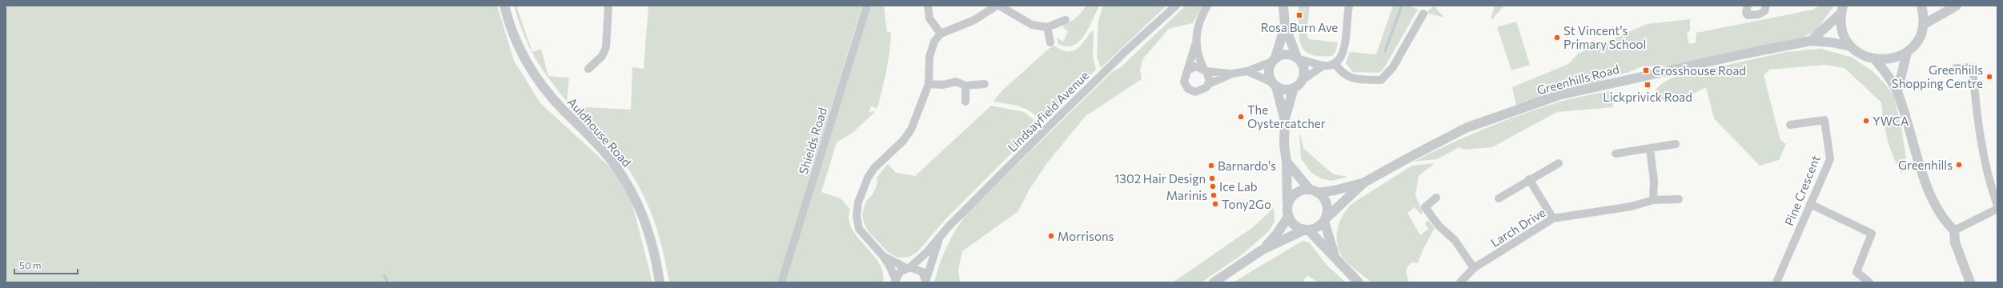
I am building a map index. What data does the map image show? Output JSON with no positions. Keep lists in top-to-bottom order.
{
  "streets": {
    "street": [
      "Greenhills Road",
      "Lindsayfield Avenue",
      "Auldhouse Road",
      "Shields Road",
      "Pine Crescent",
      "Larch Drive"
    ]
  },
  "places": {
    "transit": ["Rosa Burn Ave", "Crosshouse Road", "Lickprivick Road"],
    "other": [
      "St Vincent's Primary School",
      "Greenhills Shopping Centre",
      "The Oystercatcher",
      "YWCA",
      "Greenhills",
      "Barnardo's",
      "1302 Hair Design",
      "Ice Lab",
      "Marinis",
      "Tony2Go",
      "Morrisons"
    ]
  },
  "scale_bar": "50 m"
}
